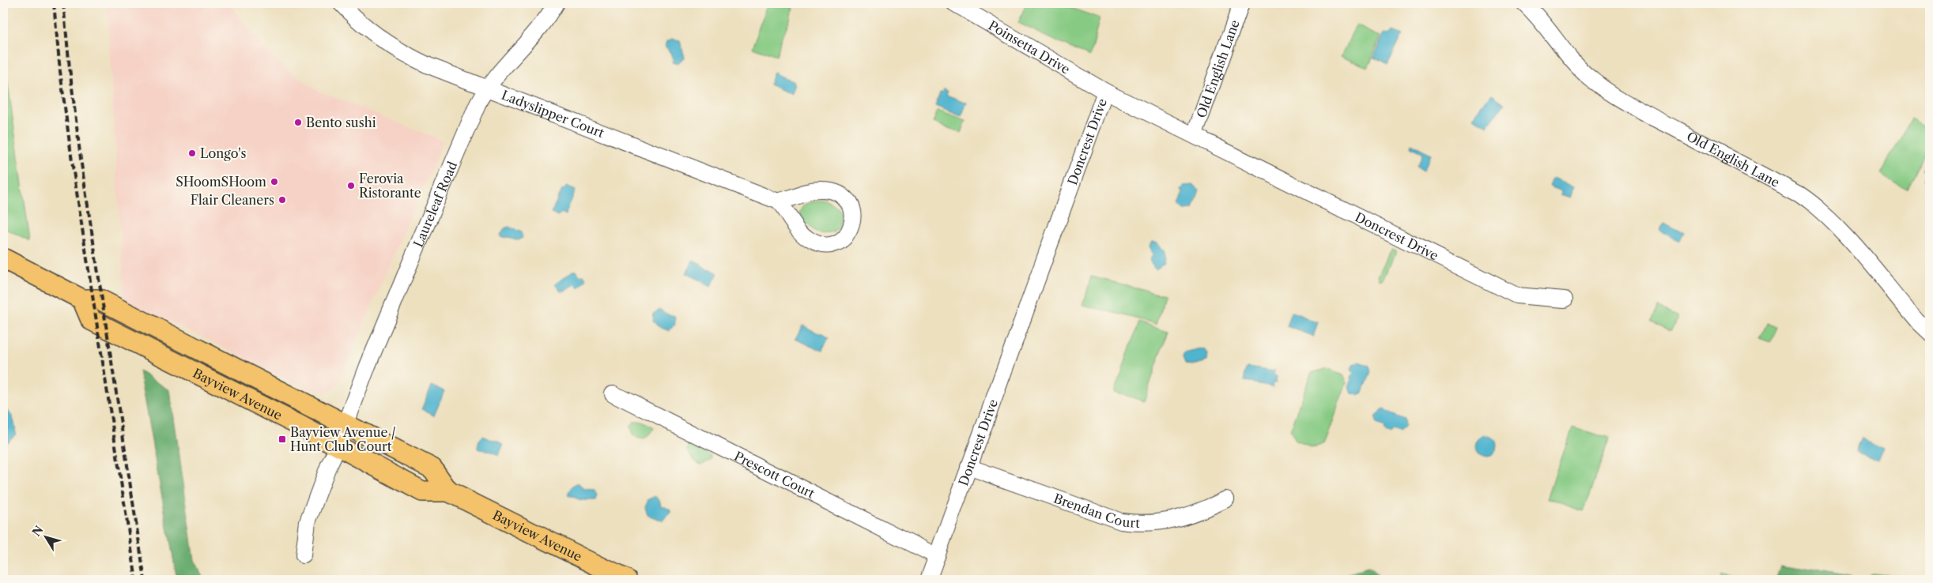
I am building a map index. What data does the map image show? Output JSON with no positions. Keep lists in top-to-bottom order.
{
  "streets": {
    "main road": ["Bayview Avenue"],
    "street": [
      "Poinsetta Drive",
      "Old English Lane",
      "Ladyslipper Court",
      "Doncrest Drive",
      "Laureleaf Road",
      "Prescott Court",
      "Brendan Court"
    ]
  },
  "crossings": [
    ["Poinsetta Drive", "Doncrest Drive"],
    ["Old English Lane", "Doncrest Drive"],
    ["Ladyslipper Court", "Laureleaf Road"],
    ["Doncrest Drive", "Prescott Court"],
    ["Doncrest Drive", "Brendan Court"],
    ["Laureleaf Road", "Bayview Avenue"]
  ],
  "places": {
    "other": [
      "Bento sushi",
      "Longo's",
      "SHoomSHoom",
      "Ferovia Ristorante",
      "Flair Cleaners"
    ],
    "transit": ["Bayview Avenue / Hunt Club Court"]
  },
  "north": "top left"
}
